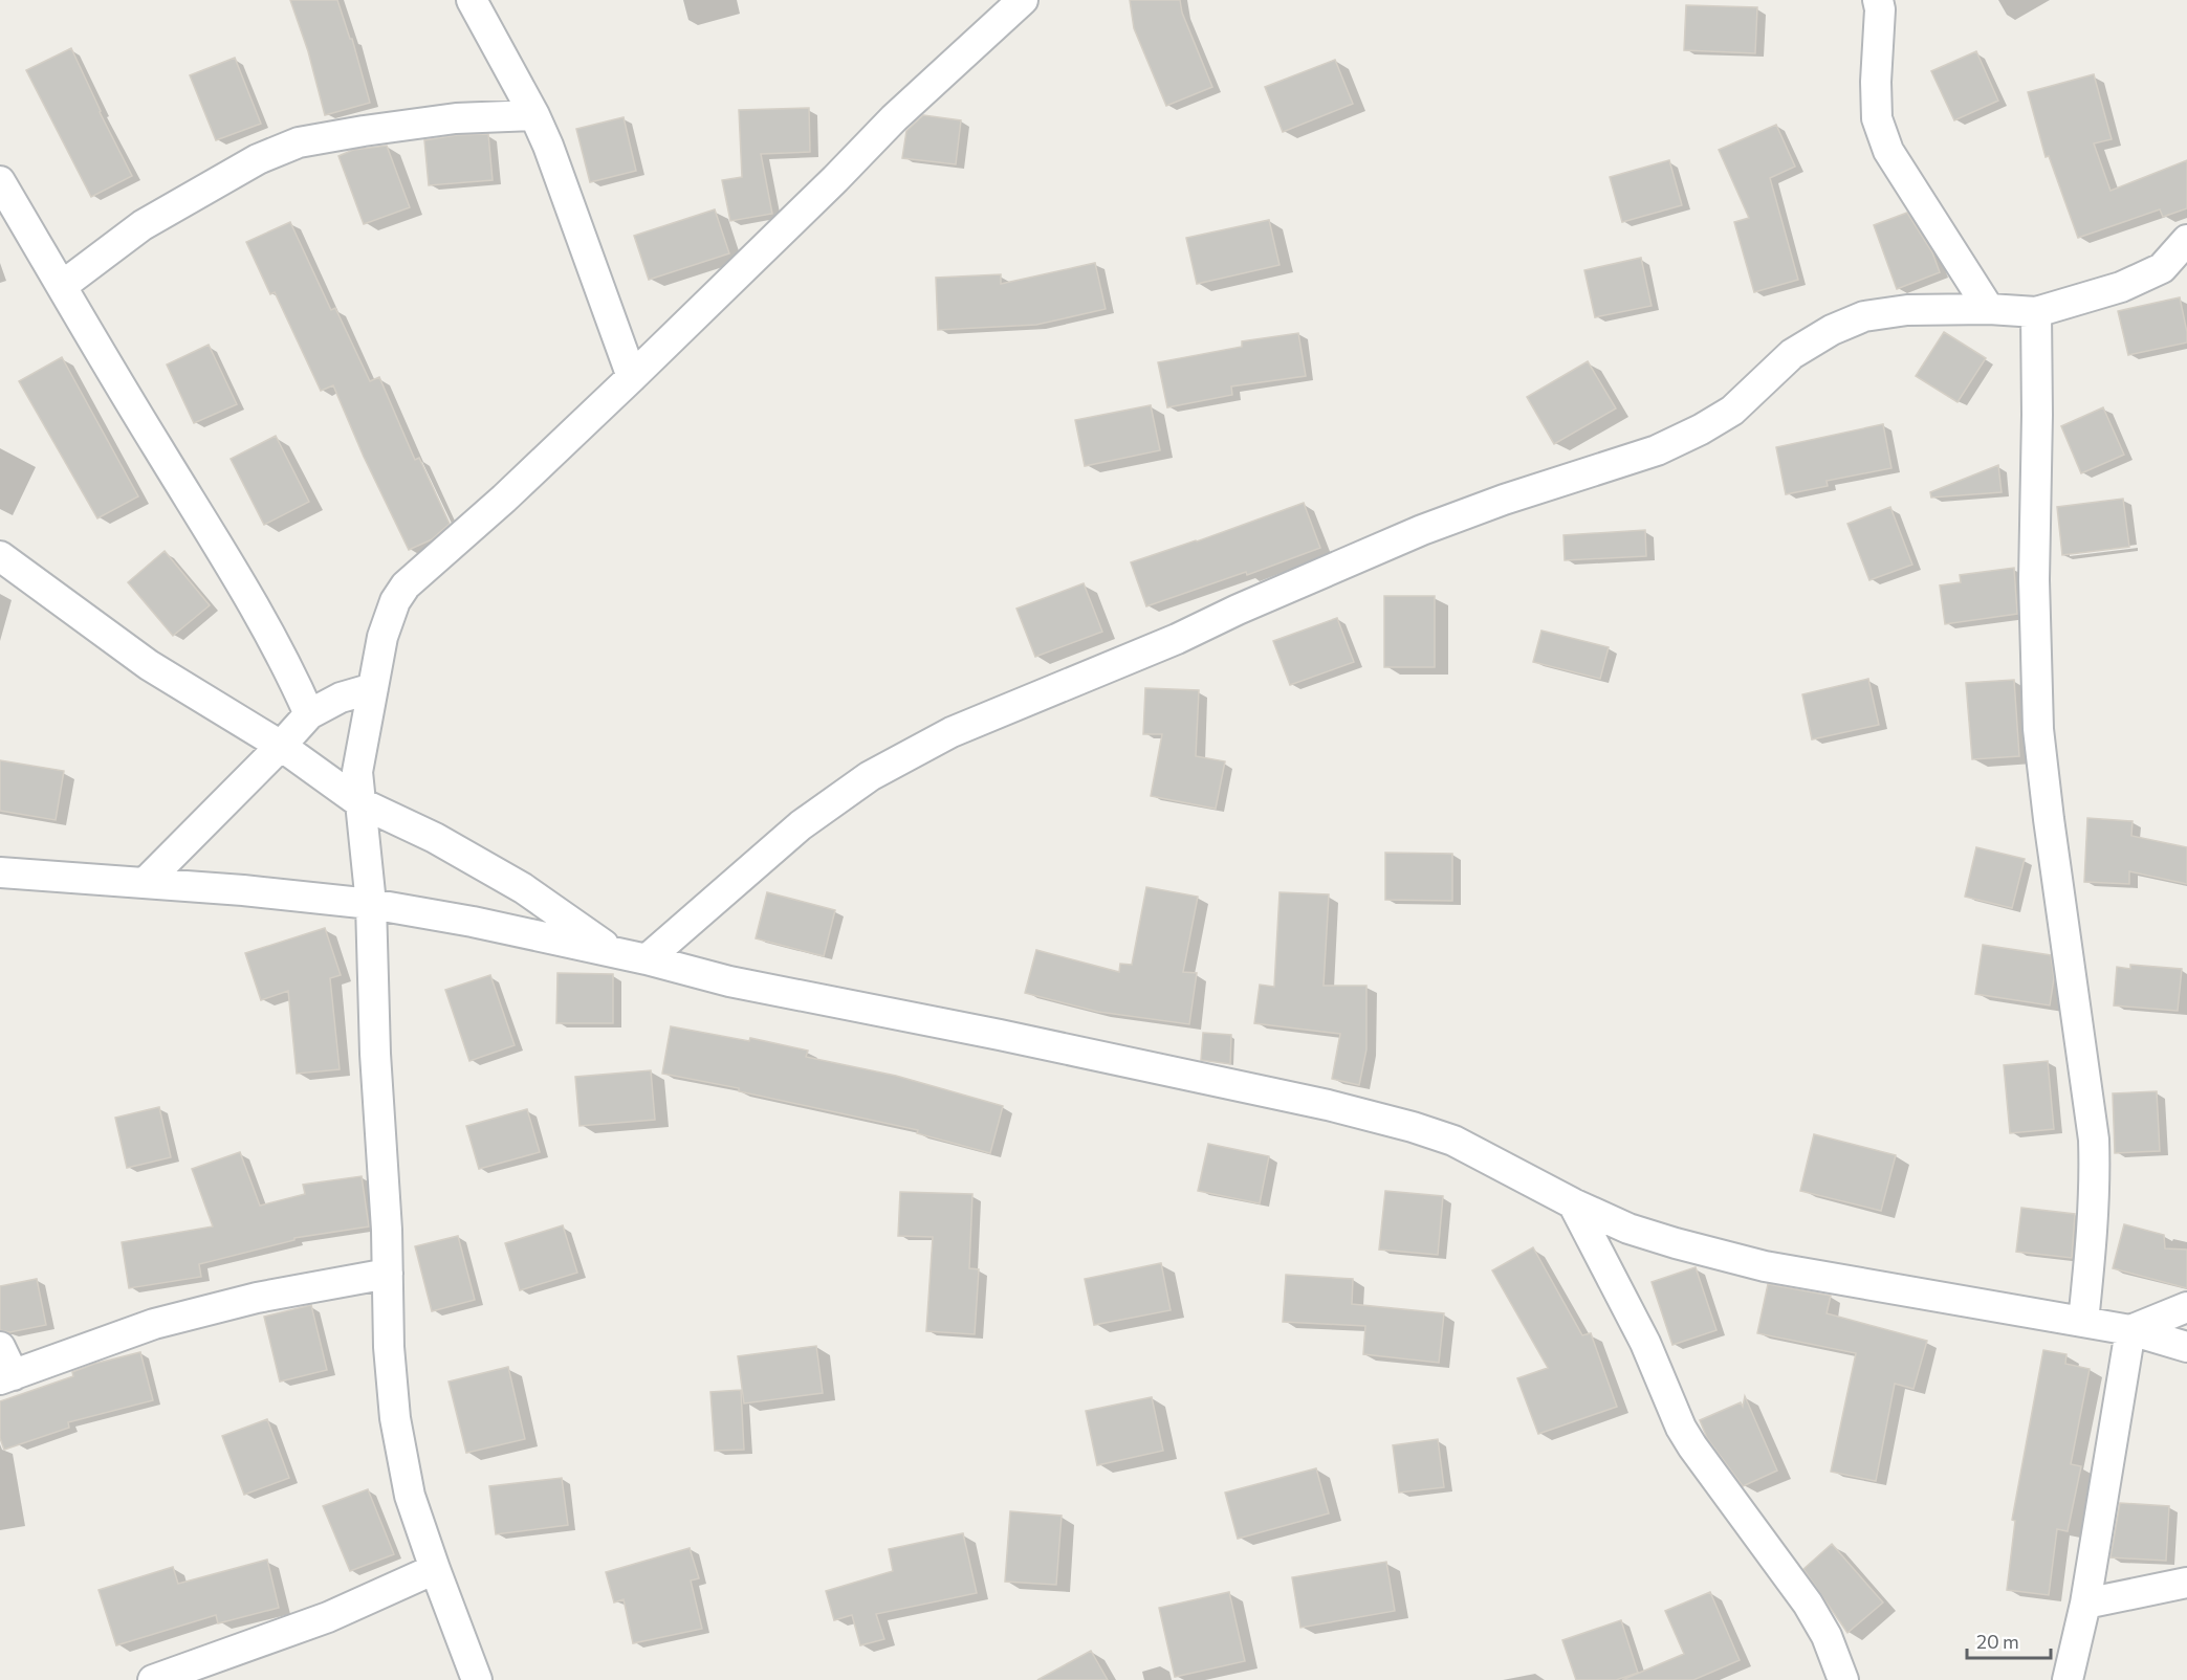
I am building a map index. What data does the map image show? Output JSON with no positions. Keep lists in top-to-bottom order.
{
  "scale_bar": "20 m"
}
